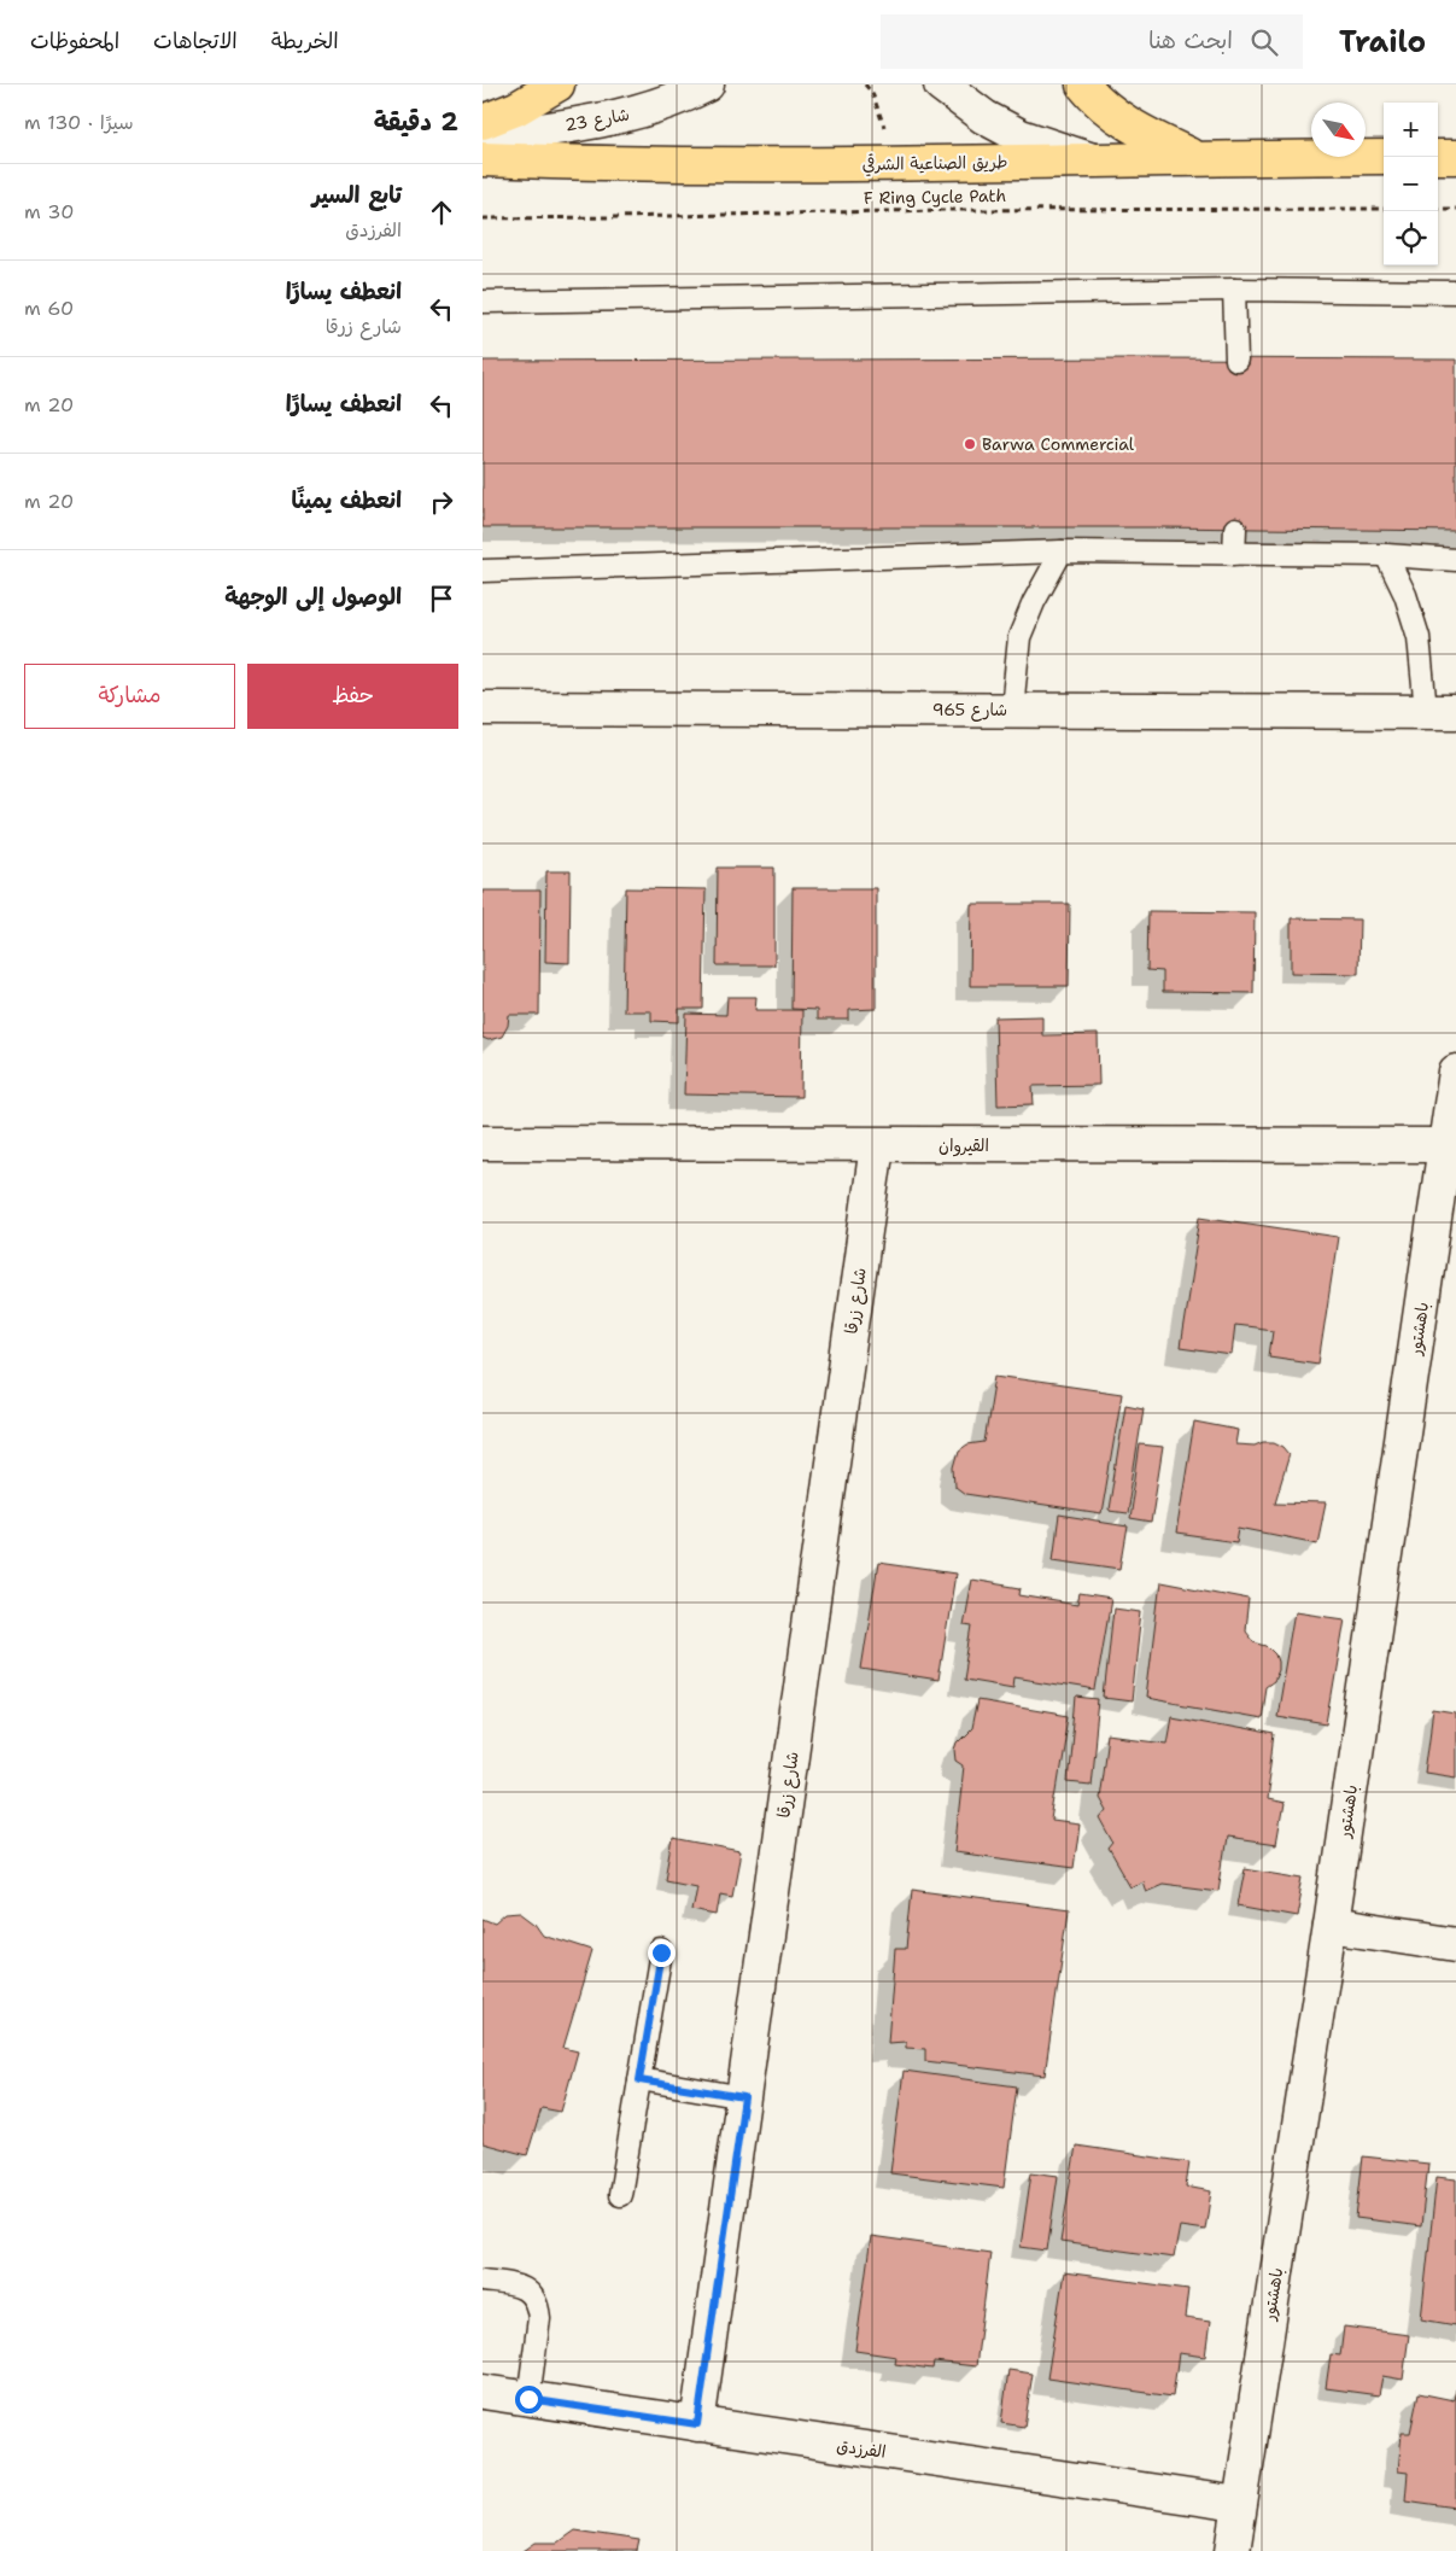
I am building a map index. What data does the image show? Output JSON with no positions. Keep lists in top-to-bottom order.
{
  "streets": {
    "main road": ["طريق الصناعية الشرقي"],
    "street": [
      "شارع 23",
      "شارع 965",
      "القيروان",
      "شارع زرقا",
      "باهشتور",
      "الفرزدق"
    ],
    "path": ["F Ring Cycle Path"]
  },
  "crossings": [
    ["القيروان", "شارع زرقا"],
    ["القيروان", "باهشتور"],
    ["شارع زرقا", "الفرزدق"],
    ["باهشتور", "الفرزدق"]
  ],
  "places": ["Barwa Commercial"],
  "north": "bottom right",
  "page": {
    "header": "Trailo",
    "search": "ابحث هنا",
    "nav": ["الخريطة", "الاتجاهات", "المحفوظات"],
    "heading": ["2 دقيقة", "سيرًا · 130 m"],
    "map_buttons": ["+", "−"],
    "list": [
      ["تابع السير", "الفرزدق", "30 m"],
      ["انعطف يسارًا", "شارع زرقا", "60 m"],
      ["انعطف يسارًا", "20 m"],
      ["انعطف يمينًا", "20 m"],
      "الوصول إلى الوجهة"
    ],
    "buttons": ["حفظ", "مشاركة"]
  }
}
